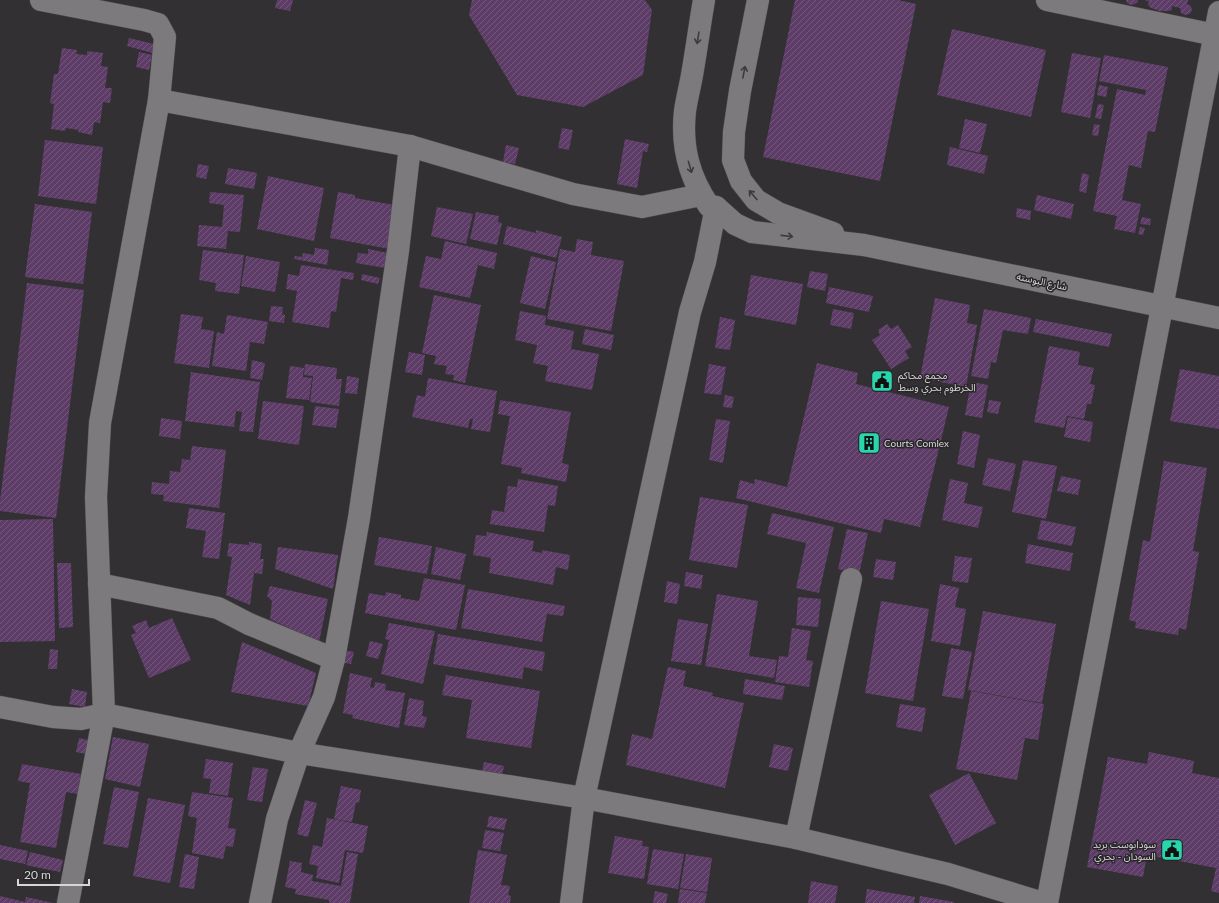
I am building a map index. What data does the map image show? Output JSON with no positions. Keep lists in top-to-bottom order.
{
  "streets": {
    "street": ["شارع البوسته"]
  },
  "places": {
    "public building": ["مجمع محاكم الخرطوم بحري وسط", "سودابوست بريد السودان - بحري"],
    "building": ["Courts Comlex"]
  },
  "scale_bar": "20 m"
}
